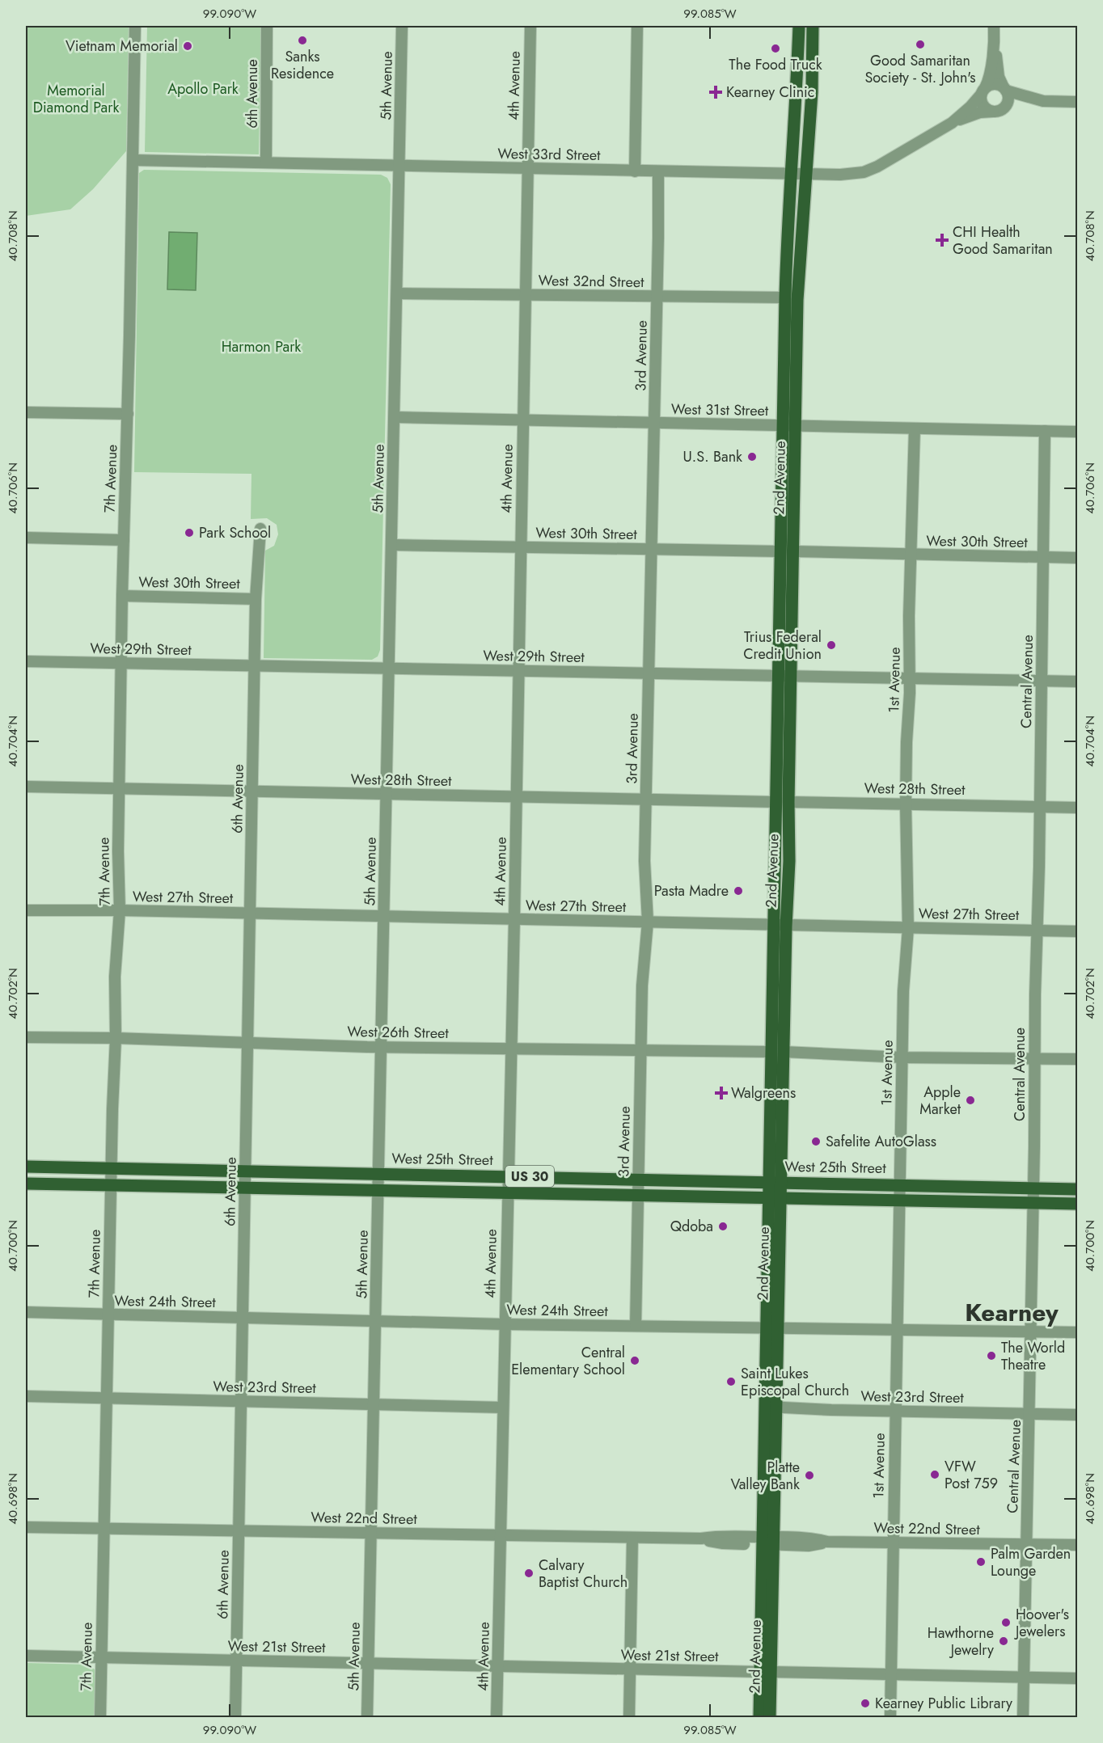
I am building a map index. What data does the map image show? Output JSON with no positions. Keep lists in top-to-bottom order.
{
  "streets": {
    "main road": ["2nd Avenue", "West 25th Street", "US 30"],
    "street": [
      "5th Avenue",
      "4th Avenue",
      "6th Avenue",
      "West 33rd Street",
      "West 32nd Street",
      "3rd Avenue",
      "West 31st Street",
      "7th Avenue",
      "West 30th Street",
      "West 29th Street",
      "1st Avenue",
      "Central Avenue",
      "West 28th Street",
      "West 27th Street",
      "West 26th Street",
      "West 24th Street",
      "West 23rd Street",
      "West 22nd Street",
      "West 21st Street"
    ]
  },
  "crossings": [
    ["5th Avenue", "West 33rd Street"],
    ["5th Avenue", "West 32nd Street"],
    ["5th Avenue", "West 31st Street"],
    ["5th Avenue", "West 30th Street"],
    ["5th Avenue", "West 29th Street"],
    ["5th Avenue", "West 28th Street"],
    ["5th Avenue", "West 27th Street"],
    ["5th Avenue", "West 26th Street"],
    ["5th Avenue", "West 25th Street"],
    ["5th Avenue", "US 30"],
    ["5th Avenue", "West 24th Street"],
    ["5th Avenue", "West 23rd Street"],
    ["5th Avenue", "West 22nd Street"],
    ["5th Avenue", "West 21st Street"],
    ["4th Avenue", "West 33rd Street"],
    ["4th Avenue", "West 32nd Street"],
    ["4th Avenue", "West 31st Street"],
    ["4th Avenue", "West 30th Street"],
    ["4th Avenue", "West 29th Street"],
    ["4th Avenue", "West 28th Street"],
    ["4th Avenue", "West 27th Street"],
    ["4th Avenue", "West 26th Street"],
    ["4th Avenue", "West 25th Street"],
    ["4th Avenue", "US 30"],
    ["4th Avenue", "West 24th Street"],
    ["4th Avenue", "West 23rd Street"],
    ["4th Avenue", "West 22nd Street"],
    ["4th Avenue", "West 21st Street"],
    ["6th Avenue", "West 33rd Street"],
    ["6th Avenue", "West 30th Street"],
    ["6th Avenue", "West 29th Street"],
    ["6th Avenue", "West 28th Street"],
    ["6th Avenue", "West 27th Street"],
    ["6th Avenue", "West 26th Street"],
    ["6th Avenue", "West 25th Street"],
    ["6th Avenue", "US 30"],
    ["6th Avenue", "West 24th Street"],
    ["6th Avenue", "West 23rd Street"],
    ["6th Avenue", "West 22nd Street"],
    ["6th Avenue", "West 21st Street"],
    ["West 33rd Street", "3rd Avenue"],
    ["West 33rd Street", "2nd Avenue"],
    ["West 33rd Street", "7th Avenue"],
    ["West 32nd Street", "3rd Avenue"],
    ["West 32nd Street", "2nd Avenue"],
    ["3rd Avenue", "West 31st Street"],
    ["3rd Avenue", "West 30th Street"],
    ["3rd Avenue", "West 29th Street"],
    ["3rd Avenue", "West 28th Street"],
    ["3rd Avenue", "West 27th Street"],
    ["3rd Avenue", "West 26th Street"],
    ["3rd Avenue", "West 25th Street"],
    ["3rd Avenue", "US 30"],
    ["3rd Avenue", "West 24th Street"],
    ["West 31st Street", "2nd Avenue"],
    ["West 31st Street", "1st Avenue"],
    ["West 31st Street", "Central Avenue"],
    ["2nd Avenue", "West 30th Street"],
    ["2nd Avenue", "West 29th Street"],
    ["2nd Avenue", "West 28th Street"],
    ["2nd Avenue", "West 27th Street"],
    ["2nd Avenue", "West 26th Street"],
    ["2nd Avenue", "West 25th Street"],
    ["2nd Avenue", "US 30"],
    ["2nd Avenue", "West 24th Street"],
    ["2nd Avenue", "West 23rd Street"],
    ["2nd Avenue", "West 22nd Street"],
    ["2nd Avenue", "West 21st Street"],
    ["7th Avenue", "West 30th Street"],
    ["7th Avenue", "West 29th Street"],
    ["7th Avenue", "West 28th Street"],
    ["7th Avenue", "West 27th Street"],
    ["7th Avenue", "West 26th Street"],
    ["7th Avenue", "West 25th Street"],
    ["7th Avenue", "US 30"],
    ["7th Avenue", "West 24th Street"],
    ["7th Avenue", "West 23rd Street"],
    ["7th Avenue", "West 22nd Street"],
    ["7th Avenue", "West 21st Street"],
    ["West 30th Street", "1st Avenue"],
    ["West 30th Street", "Central Avenue"],
    ["West 29th Street", "1st Avenue"],
    ["West 29th Street", "Central Avenue"],
    ["1st Avenue", "West 28th Street"],
    ["1st Avenue", "West 27th Street"],
    ["1st Avenue", "West 25th Street"],
    ["1st Avenue", "US 30"],
    ["1st Avenue", "West 24th Street"],
    ["1st Avenue", "West 23rd Street"],
    ["1st Avenue", "West 22nd Street"],
    ["1st Avenue", "West 21st Street"],
    ["Central Avenue", "West 28th Street"],
    ["Central Avenue", "West 27th Street"],
    ["Central Avenue", "West 25th Street"],
    ["Central Avenue", "US 30"],
    ["Central Avenue", "West 24th Street"],
    ["Central Avenue", "West 23rd Street"],
    ["Central Avenue", "West 22nd Street"],
    ["Central Avenue", "West 21st Street"],
    ["West 25th Street", "US 30"]
  ],
  "districts": ["Kearney"],
  "parks": ["Apollo Park", "Memorial Diamond Park", "Harmon Park"],
  "places": {
    "other": [
      "Sanks Residence",
      "Good Samaritan Society - St. John's",
      "Vietnam Memorial",
      "The Food Truck",
      "U.S. Bank",
      "Park School",
      "Trius Federal Credit Union",
      "Pasta Madre",
      "Apple Market",
      "Safelite AutoGlass",
      "Qdoba",
      "The World Theatre",
      "Central Elementary School",
      "Saint Lukes Episcopal Church",
      "VFW Post 759",
      "Platte Valley Bank",
      "Palm Garden Lounge",
      "Calvary Baptist Church",
      "Hoover's Jewelers",
      "Hawthorne Jewelry",
      "Kearney Public Library"
    ],
    "health": ["Kearney Clinic", "CHI Health Good Samaritan", "Walgreens"]
  },
  "coordinates": [
    "99.090°W",
    "99.085°W",
    "40.708°N",
    "40.706°N",
    "40.704°N",
    "40.702°N",
    "40.700°N",
    "40.698°N"
  ]
}
